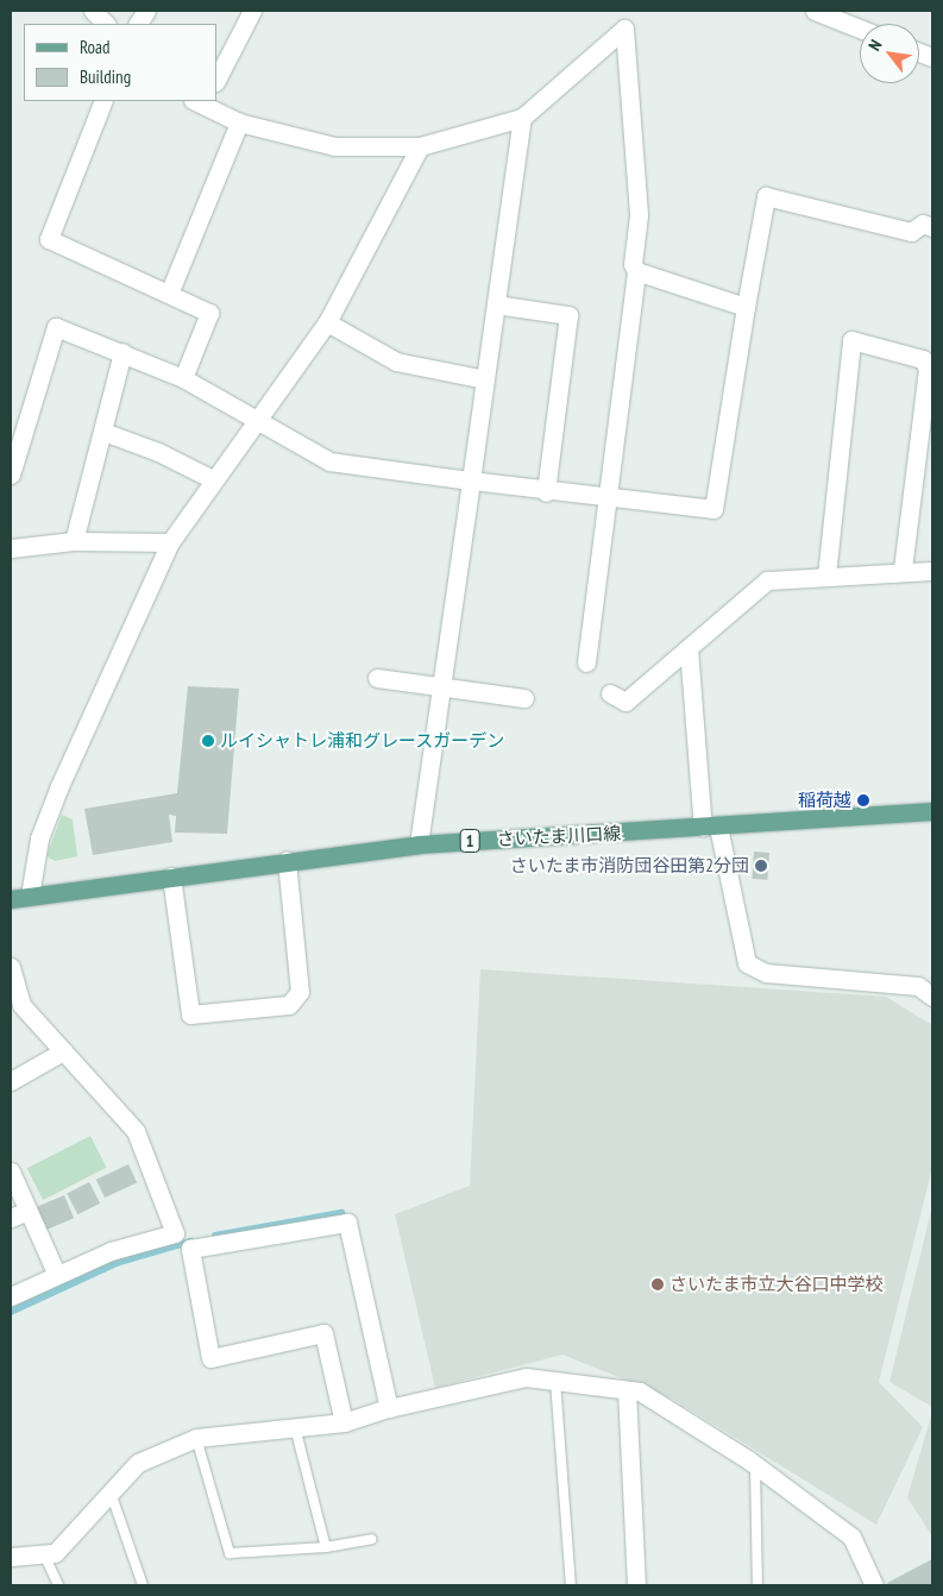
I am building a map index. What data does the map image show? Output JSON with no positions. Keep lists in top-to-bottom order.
{
  "streets": {
    "main road": ["さいたま川口線", "1"]
  },
  "places": [
    "ルイシャトレ浦和グレースガーデン",
    "稲荷越",
    "さいたま市消防団谷田第2分団",
    "さいたま市立大谷口中学校"
  ],
  "legend": ["Road", "Building"],
  "north": "top left"
}
